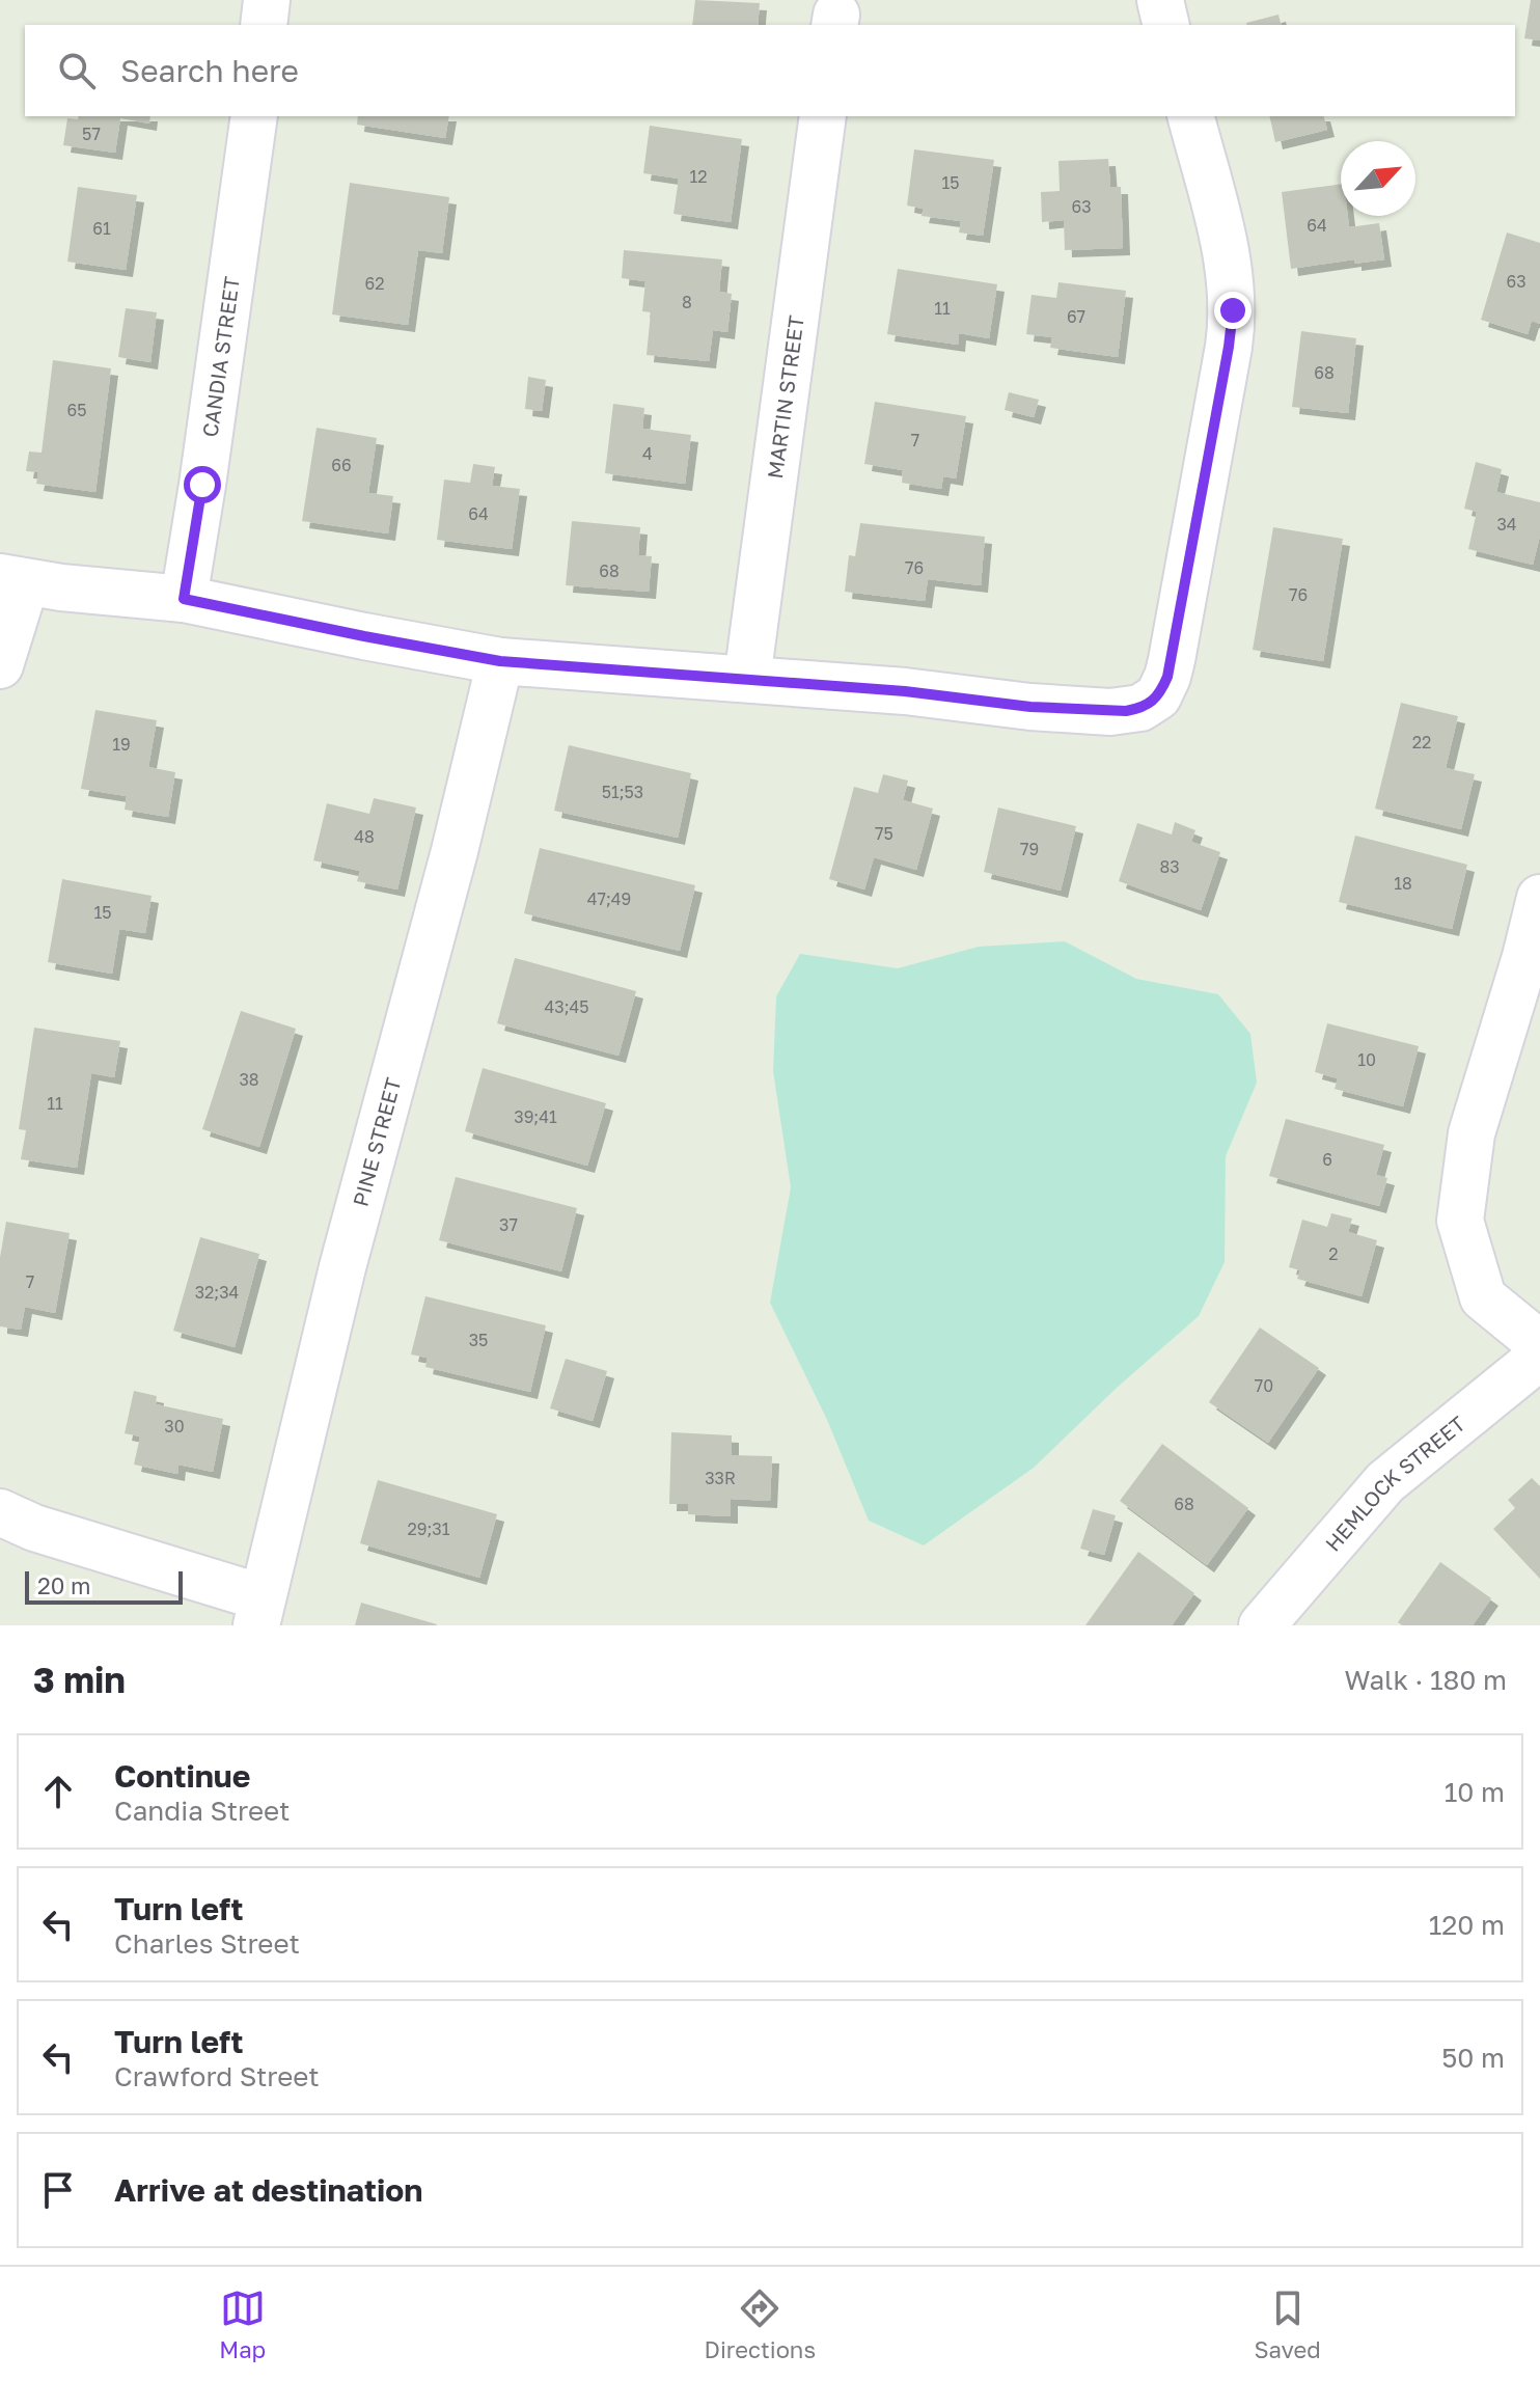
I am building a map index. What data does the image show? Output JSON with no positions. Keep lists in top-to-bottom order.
{
  "streets": {
    "street": [
      "CANDIA STREET",
      "MARTIN STREET",
      "PINE STREET",
      "HEMLOCK STREET"
    ]
  },
  "house_numbers": [
    "57",
    "12",
    "15",
    "63",
    "64",
    "61",
    "63",
    "62",
    "8",
    "11",
    "67",
    "68",
    "65",
    "7",
    "4",
    "66",
    "64",
    "34",
    "76",
    "68",
    "76",
    "22",
    "19",
    "51;53",
    "75",
    "48",
    "79",
    "83",
    "18",
    "47;49",
    "15",
    "43;45",
    "10",
    "38",
    "11",
    "39;41",
    "6",
    "37",
    "2",
    "7",
    "32;34",
    "35",
    "70",
    "30",
    "33R",
    "68",
    "29;31"
  ],
  "scale_bar": "20 m",
  "north": "top right",
  "page": {
    "search": "Search here",
    "scale": "20 m",
    "heading": ["3 min", "Walk · 180 m"],
    "list": [
      ["Continue", "Candia Street", "10 m"],
      ["Turn left", "Charles Street", "120 m"],
      ["Turn left", "Crawford Street", "50 m"],
      "Arrive at destination"
    ],
    "nav": ["Map", "Directions", "Saved"]
  }
}
